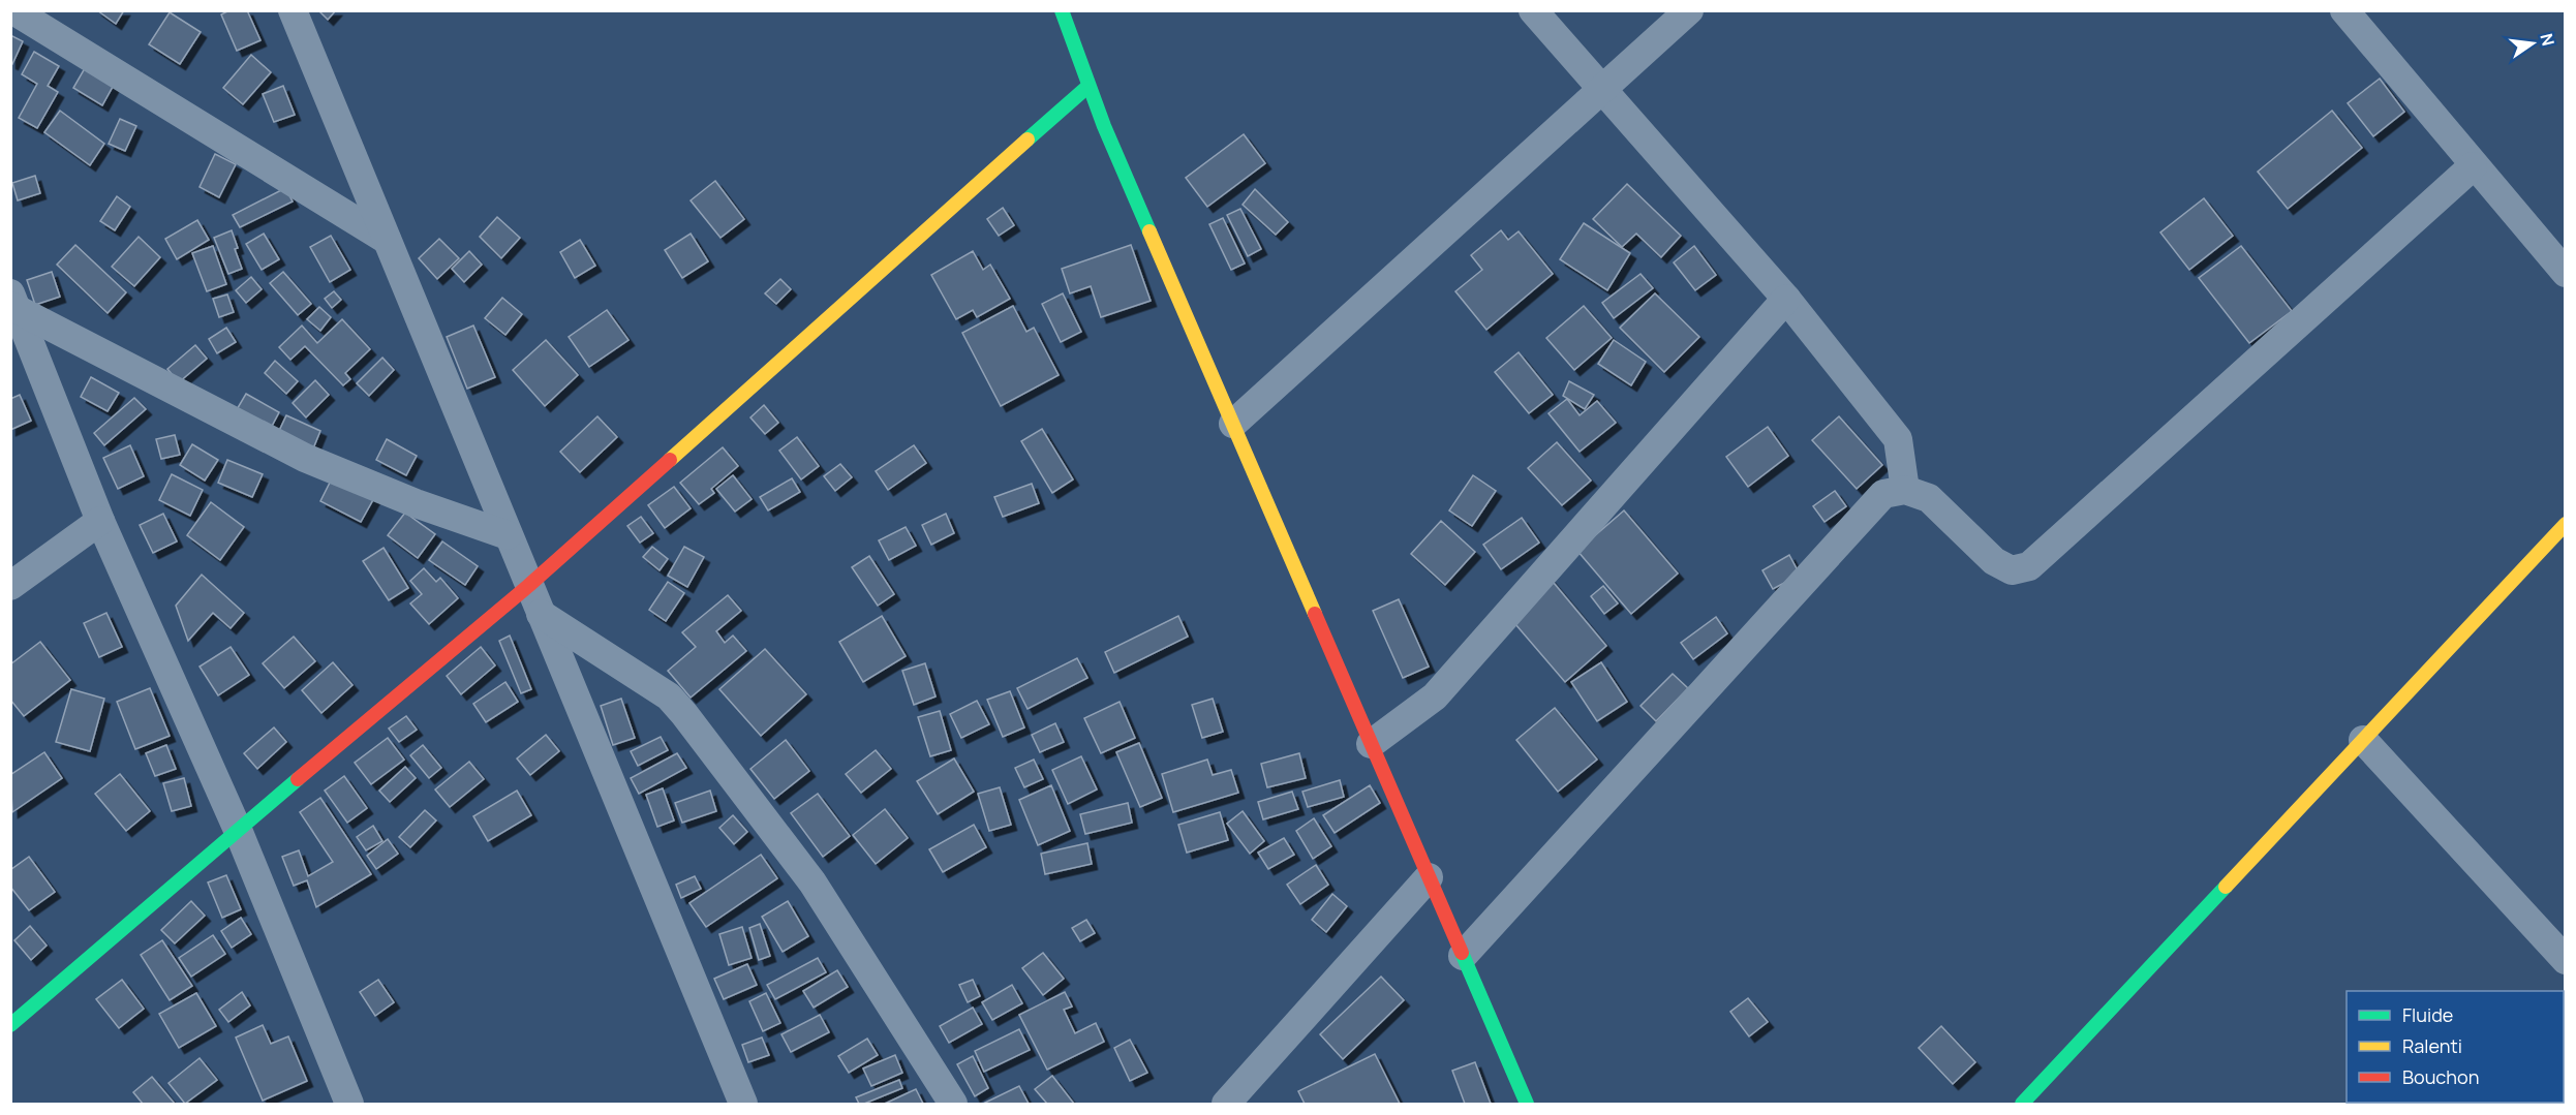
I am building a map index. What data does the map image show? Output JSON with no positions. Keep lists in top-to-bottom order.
{
  "legend": ["Fluide", "Ralenti", "Bouchon"],
  "north": "right"
}
